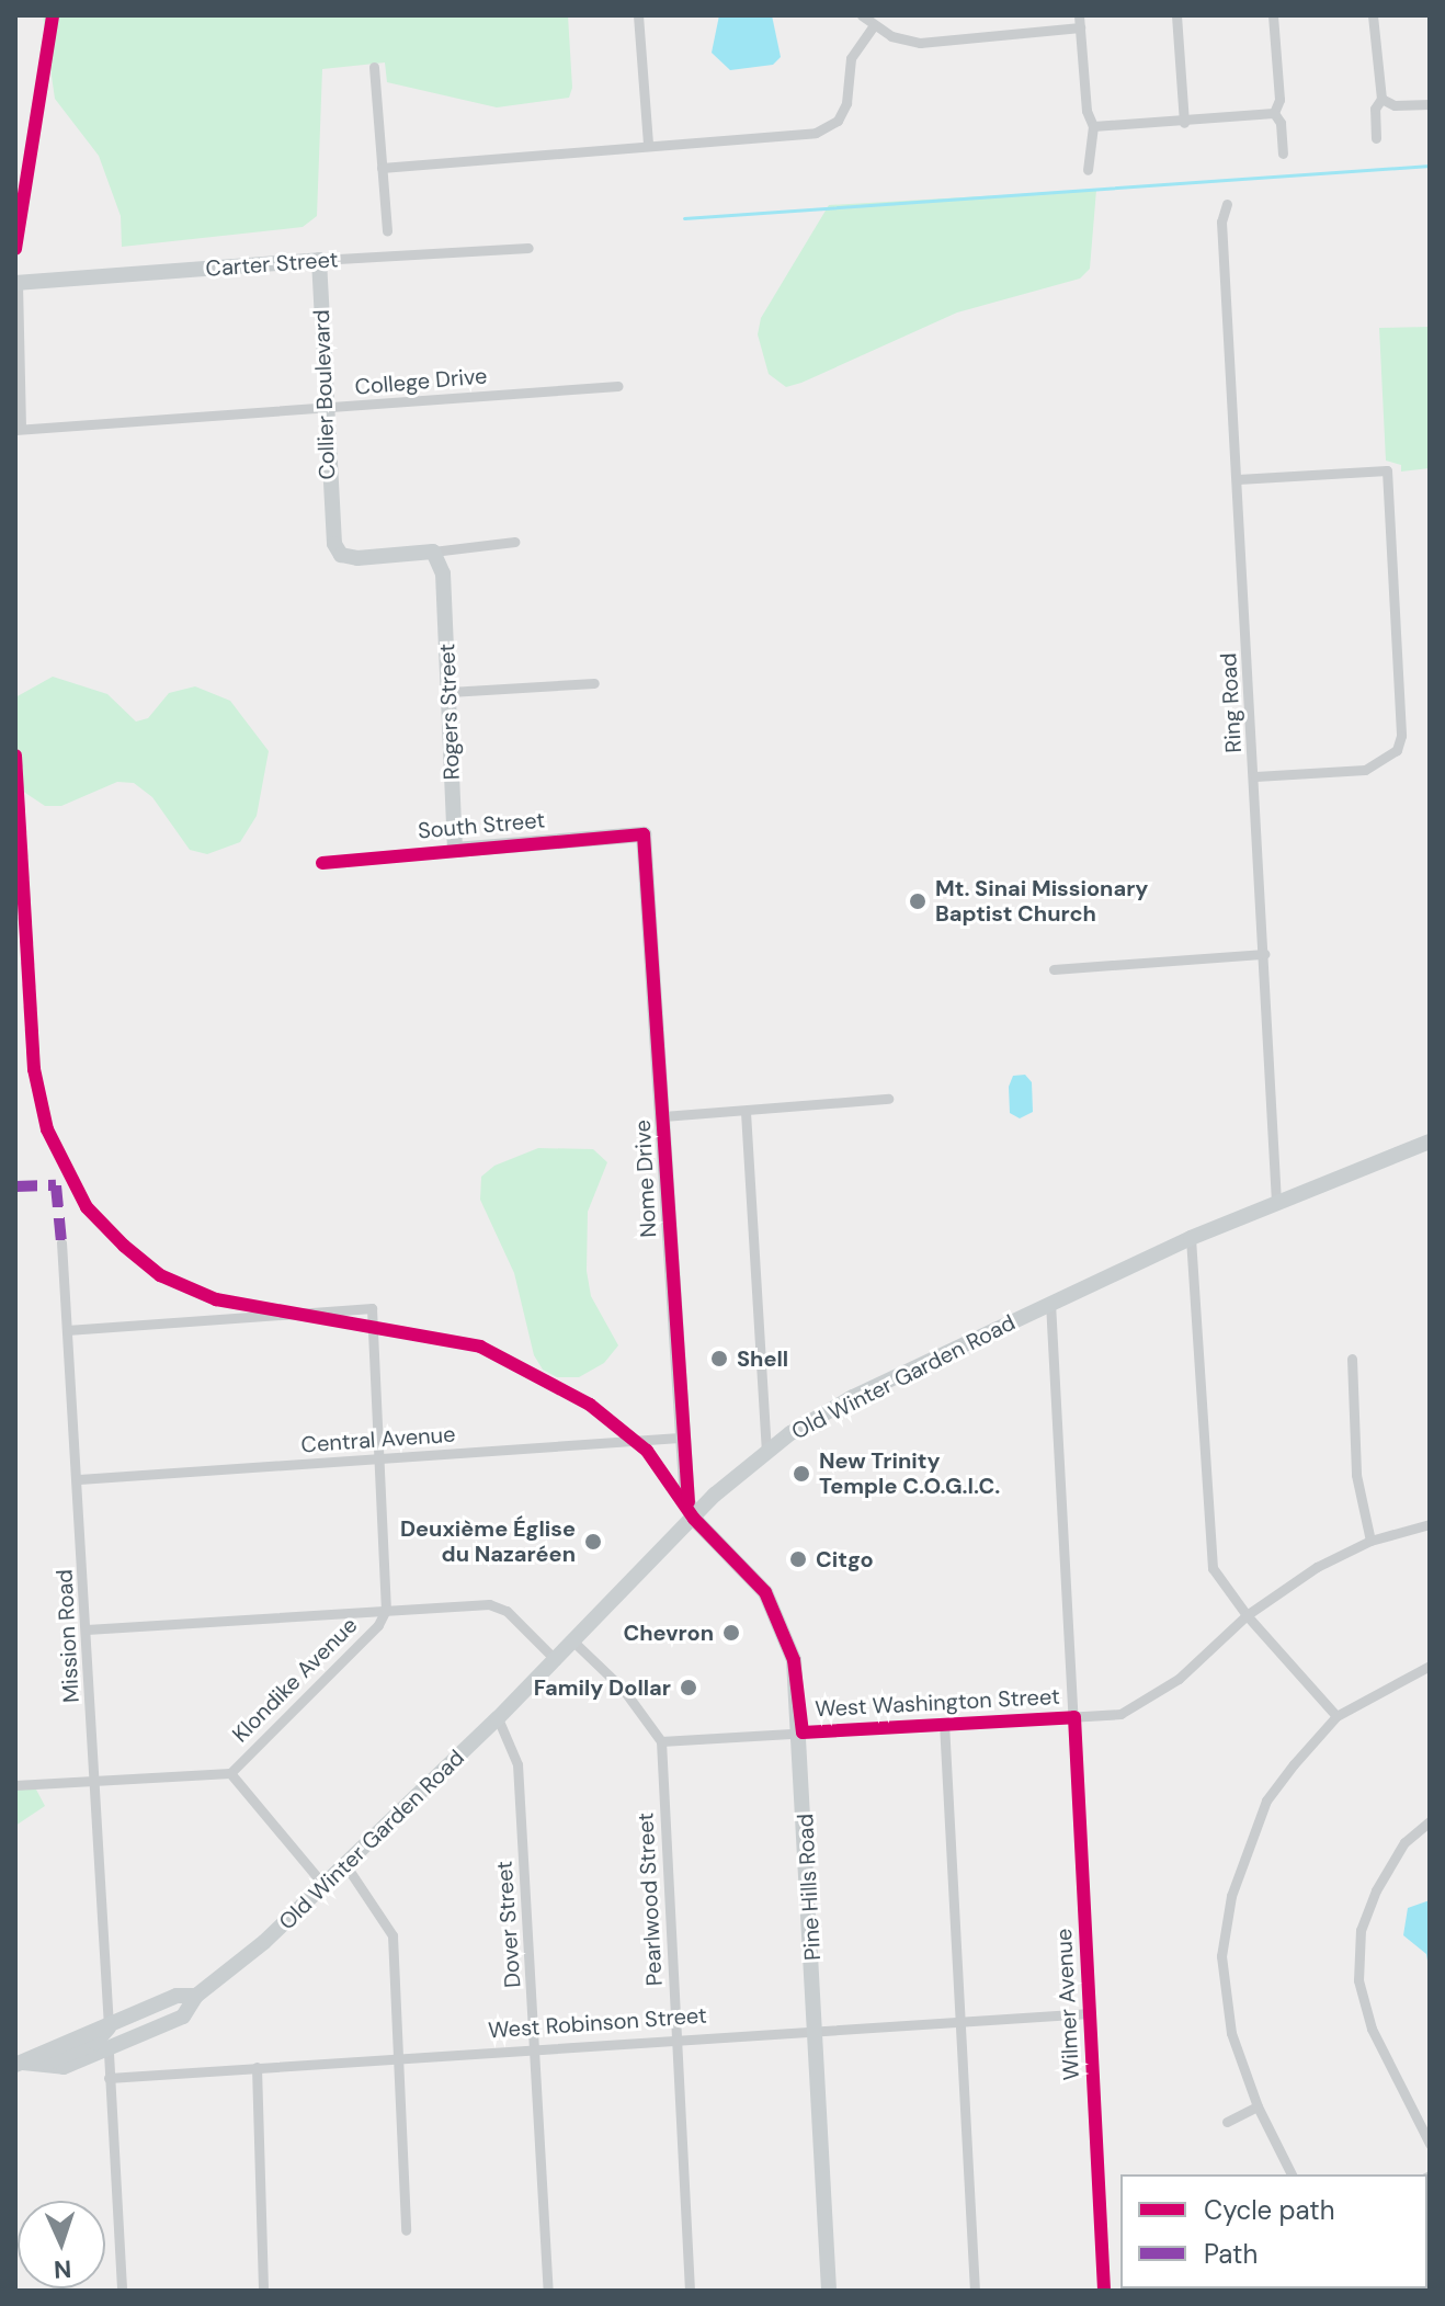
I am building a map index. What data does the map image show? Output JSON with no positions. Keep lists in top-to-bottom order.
{
  "streets": {
    "main road": [
      "Carter Street",
      "Collier Boulevard",
      "Rogers Street",
      "South Street",
      "Nome Drive",
      "Old Winter Garden Road",
      "Pine Hills Road"
    ],
    "street": [
      "College Drive",
      "Ring Road",
      "Central Avenue",
      "Mission Road",
      "Klondike Avenue",
      "West Washington Street",
      "Pearlwood Street",
      "Dover Street",
      "Wilmer Avenue",
      "West Robinson Street"
    ]
  },
  "crossings": [
    ["Carter Street", "Collier Boulevard"],
    ["College Drive", "Collier Boulevard"],
    ["Collier Boulevard", "Rogers Street"],
    ["Ring Road", "Old Winter Garden Road"],
    ["Rogers Street", "South Street"],
    ["South Street", "Nome Drive"],
    ["Nome Drive", "Old Winter Garden Road"],
    ["Nome Drive", "Central Avenue"],
    ["Nome Drive", "Pine Hills Road"],
    ["Old Winter Garden Road", "Mission Road"],
    ["Old Winter Garden Road", "Klondike Avenue"],
    ["Old Winter Garden Road", "Pine Hills Road"],
    ["Old Winter Garden Road", "Dover Street"],
    ["Old Winter Garden Road", "Wilmer Avenue"],
    ["Central Avenue", "Mission Road"],
    ["Central Avenue", "Klondike Avenue"],
    ["Mission Road", "Klondike Avenue"],
    ["West Washington Street", "Pine Hills Road"],
    ["West Washington Street", "Pearlwood Street"],
    ["West Washington Street", "Wilmer Avenue"],
    ["Pine Hills Road", "West Robinson Street"],
    ["Pearlwood Street", "West Robinson Street"],
    ["Dover Street", "West Robinson Street"],
    ["Wilmer Avenue", "West Robinson Street"]
  ],
  "places": [
    "Mt. Sinai Missionary Baptist Church",
    "Shell",
    "New Trinity Temple C.O.G.I.C.",
    "Deuxième Église du Nazaréen",
    "Citgo",
    "Chevron",
    "Family Dollar"
  ],
  "legend": ["Cycle path", "Path"],
  "north": "bottom"
}
